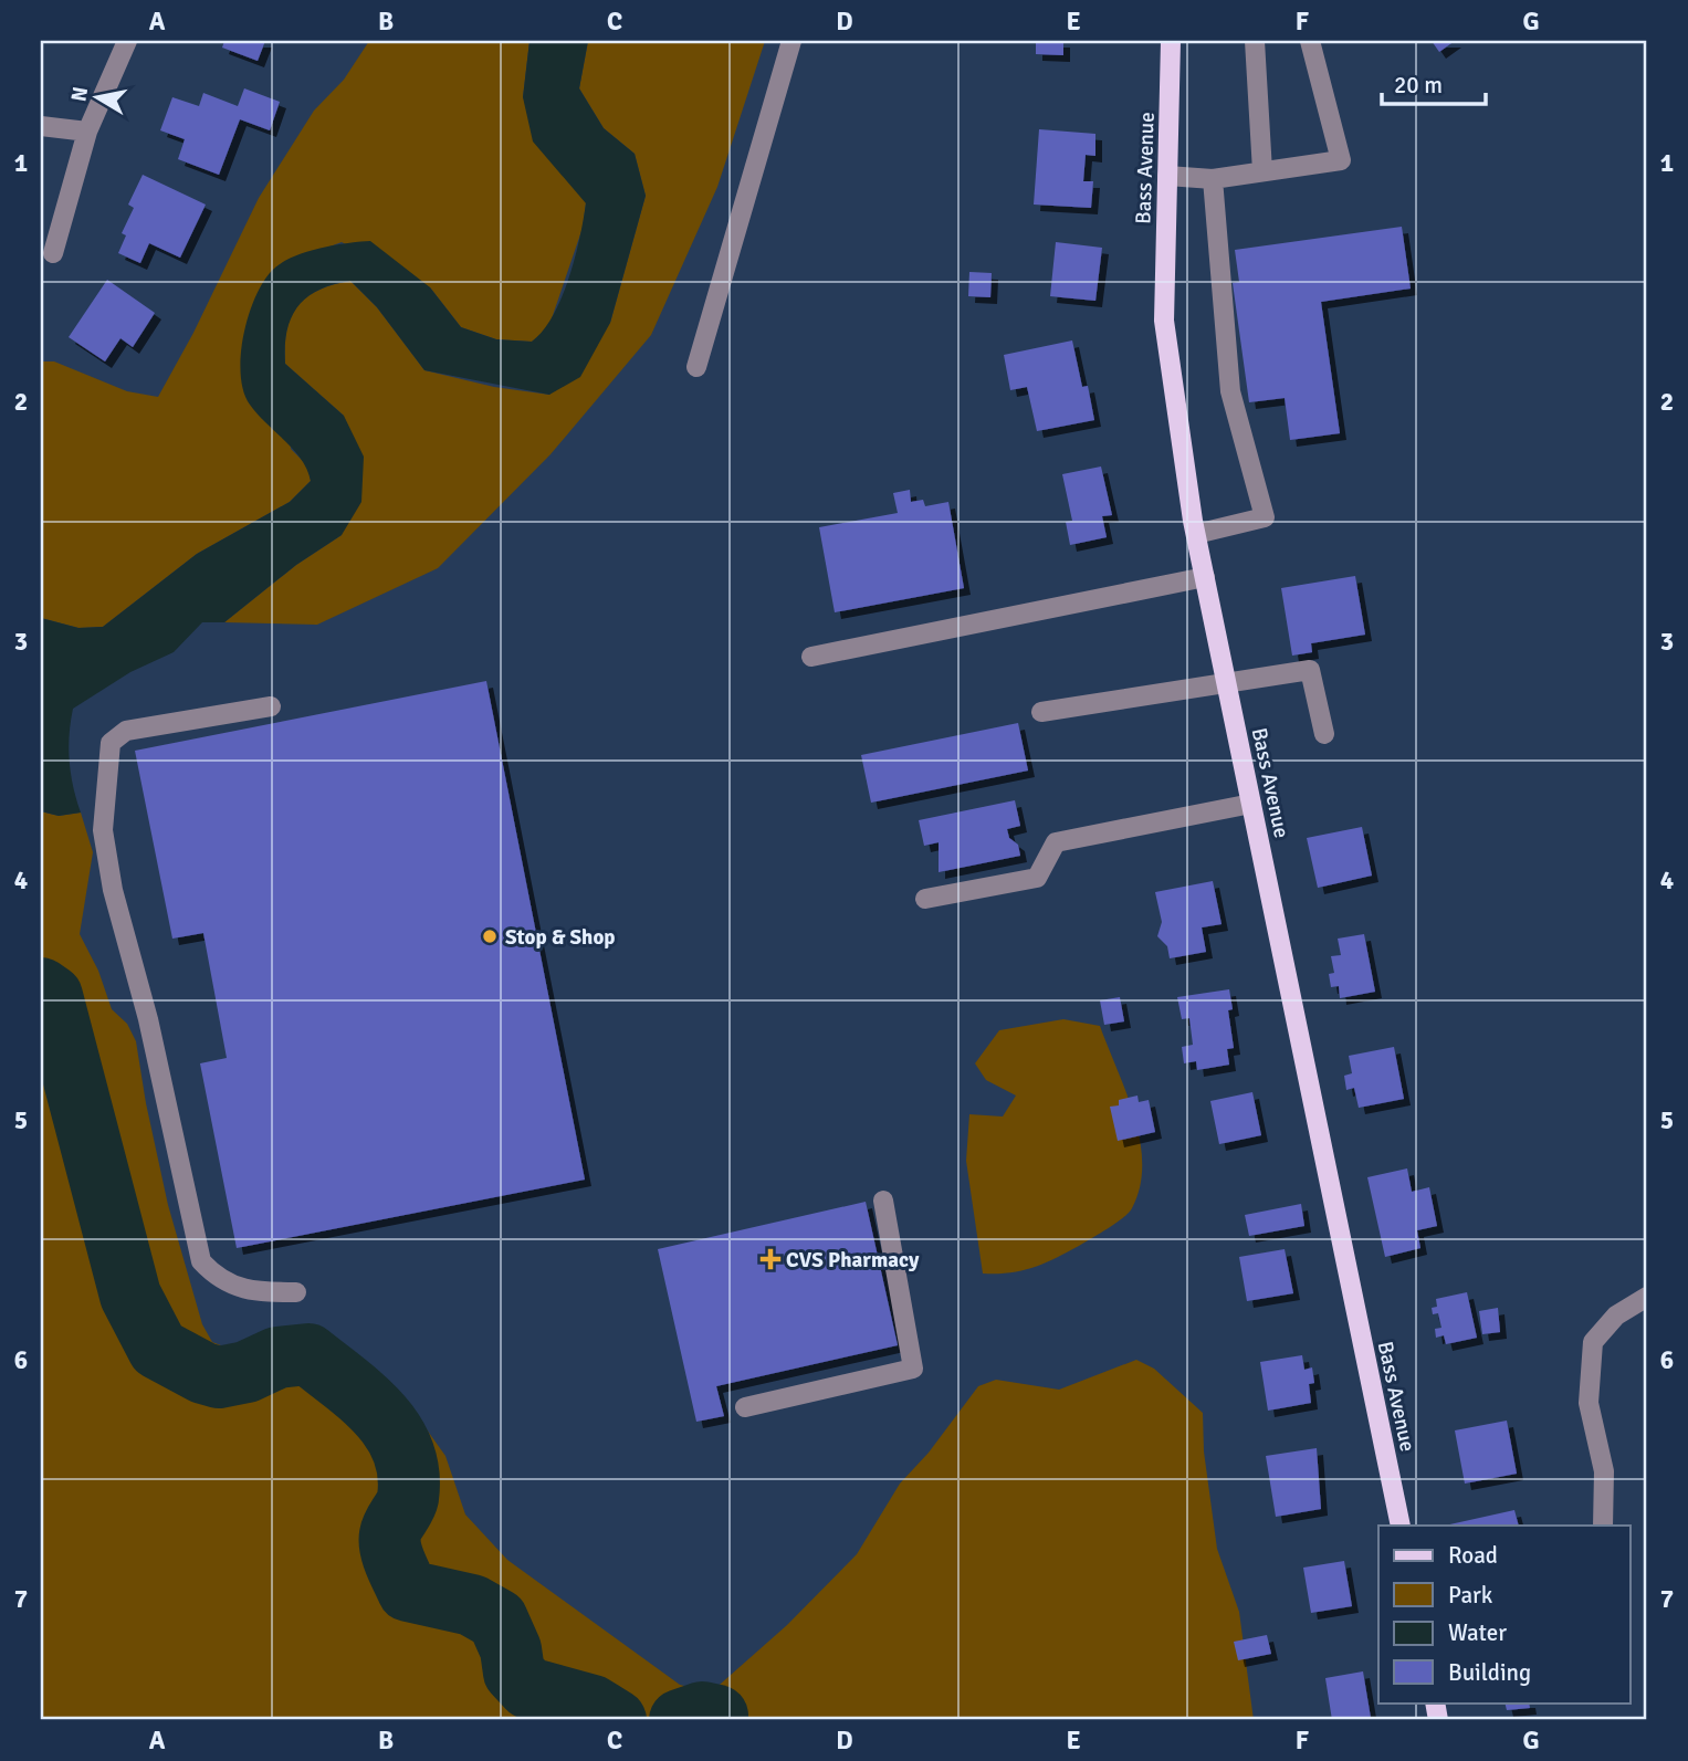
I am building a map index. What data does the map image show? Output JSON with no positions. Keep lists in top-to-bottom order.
{
  "streets": {
    "main road": ["Bass Avenue"]
  },
  "places": {
    "other": ["Stop & Shop"],
    "health": ["CVS Pharmacy"]
  },
  "legend": [
    "Road",
    "Park",
    "Water",
    "Building"
  ],
  "scale_bar": "20 m",
  "north": "left",
  "grid": {
    "columns": [
      "A",
      "B",
      "C",
      "D",
      "E",
      "F",
      "G"
    ],
    "rows": [
      "1",
      "2",
      "3",
      "4",
      "5",
      "6",
      "7"
    ]
  }
}
